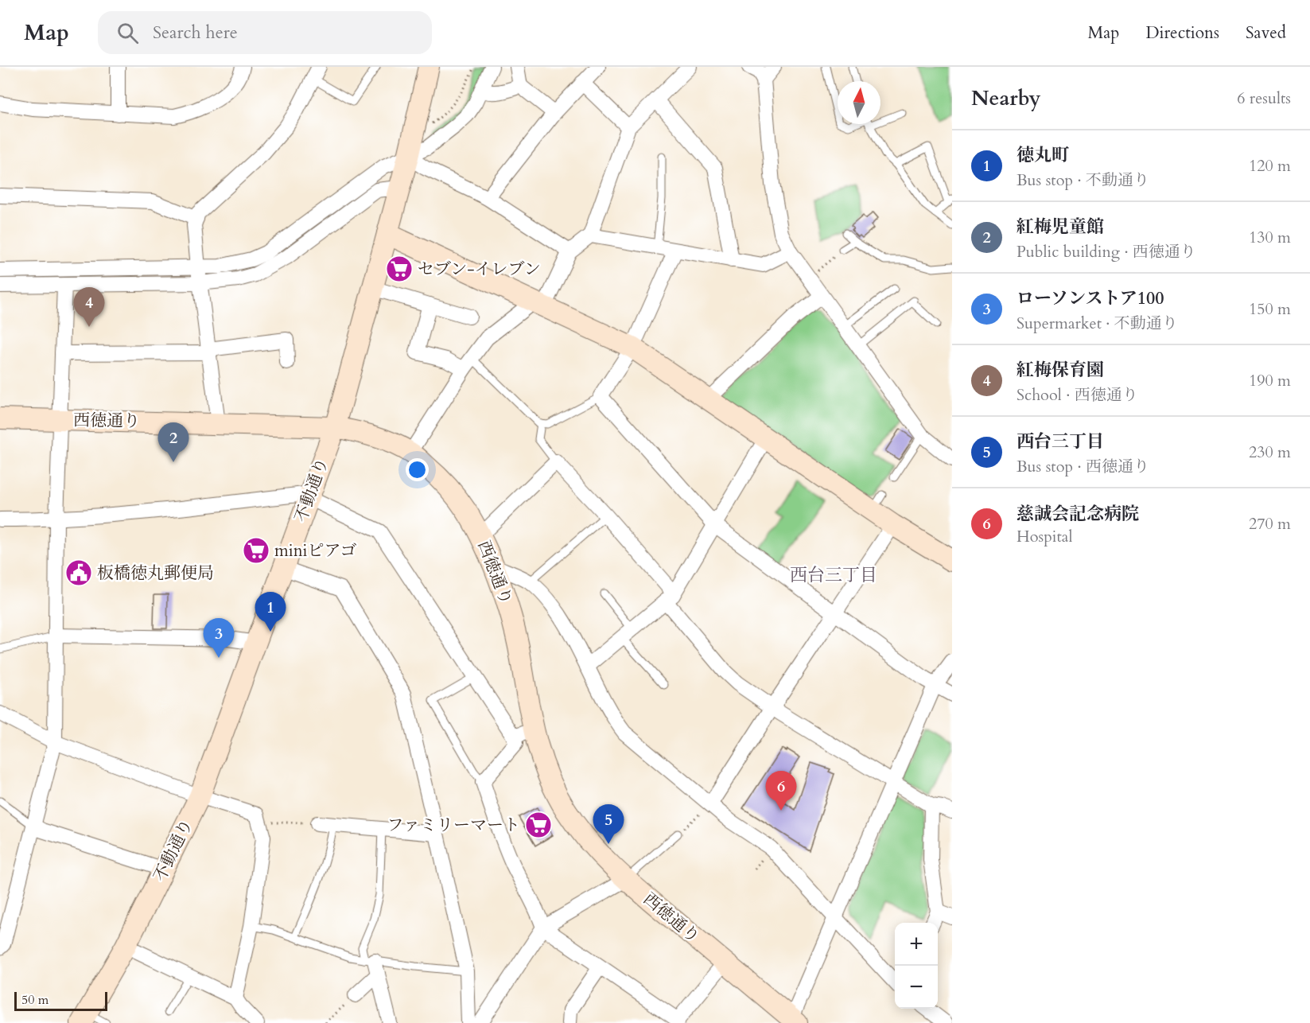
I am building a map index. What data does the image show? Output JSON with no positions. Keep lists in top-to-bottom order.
{
  "streets": {
    "street": ["西徳通り", "不動通り"]
  },
  "crossings": [
    ["西徳通り", "不動通り"]
  ],
  "districts": ["西台三丁目"],
  "places": {
    "supermarket": ["セブン-イレブン", "miniピアゴ", "ファミリーマート"],
    "public building": ["板橋徳丸郵便局"]
  },
  "scale_bar": "50 m",
  "north": "top",
  "page": {
    "header": "Map",
    "search": "Search here",
    "nav": ["Map", "Directions", "Saved"],
    "heading": ["Nearby", "6 results"],
    "list": [
      {
        "mark": "1",
        "name": "徳丸町",
        "note": "Bus stop · 不動通り",
        "value": "120 m"
      },
      {
        "mark": "2",
        "name": "紅梅児童館",
        "note": "Public building · 西徳通り",
        "value": "130 m"
      },
      {
        "mark": "3",
        "name": "ローソンストア100",
        "note": "Supermarket · 不動通り",
        "value": "150 m"
      },
      {
        "mark": "4",
        "name": "紅梅保育園",
        "note": "School · 西徳通り",
        "value": "190 m"
      },
      {
        "mark": "5",
        "name": "西台三丁目",
        "note": "Bus stop · 西徳通り",
        "value": "230 m"
      },
      {
        "mark": "6",
        "name": "慈誠会記念病院",
        "note": "Hospital",
        "value": "270 m"
      }
    ],
    "pins": [
      "4",
      "2",
      "1",
      "3",
      "6",
      "5"
    ],
    "map_buttons": ["+", "−"],
    "scale": "50 m"
  }
}
